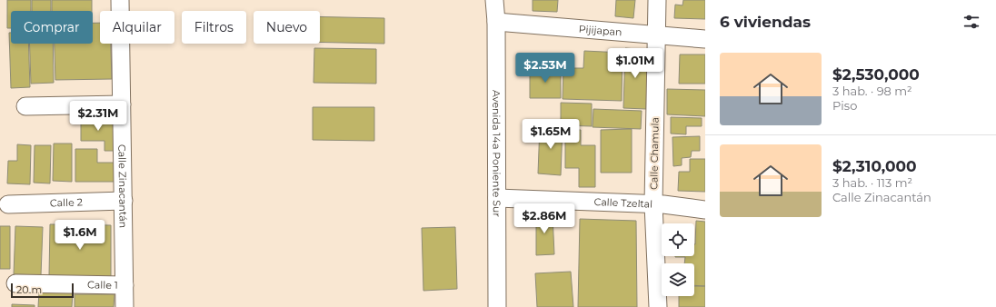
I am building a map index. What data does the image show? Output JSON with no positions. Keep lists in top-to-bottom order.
{
  "streets": {
    "street": [
      "Pijijapan",
      "Avenida 14a Poniente Sur",
      "Calle Chamula",
      "Calle Zinacantán",
      "Calle 2",
      "Calle Tzeltal",
      "Calle 1"
    ]
  },
  "crossings": [
    ["Pijijapan", "Avenida 14a Poniente Sur"],
    ["Pijijapan", "Calle Chamula"],
    ["Avenida 14a Poniente Sur", "Calle Tzeltal"],
    ["Calle Chamula", "Calle Tzeltal"],
    ["Calle Zinacantán", "Calle 2"],
    ["Calle Zinacantán", "Calle 1"]
  ],
  "scale_bar": "20 m",
  "page": {
    "heading": "6 viviendas",
    "chip": [
      "Comprar",
      "Alquilar",
      "Filtros",
      "Nuevo"
    ],
    "list": [
      {
        "name": "$2,530,000",
        "note": "3 hab. · 98 m² · Piso"
      },
      {
        "name": "$2,310,000",
        "note": "3 hab. · 113 m² · Calle Zinacantán"
      }
    ],
    "price": [
      "$1.01M",
      "$2.53M",
      "$2.31M",
      "$1.65M",
      "$2.86M",
      "$1.6M"
    ],
    "scale": "20 m"
  }
}
